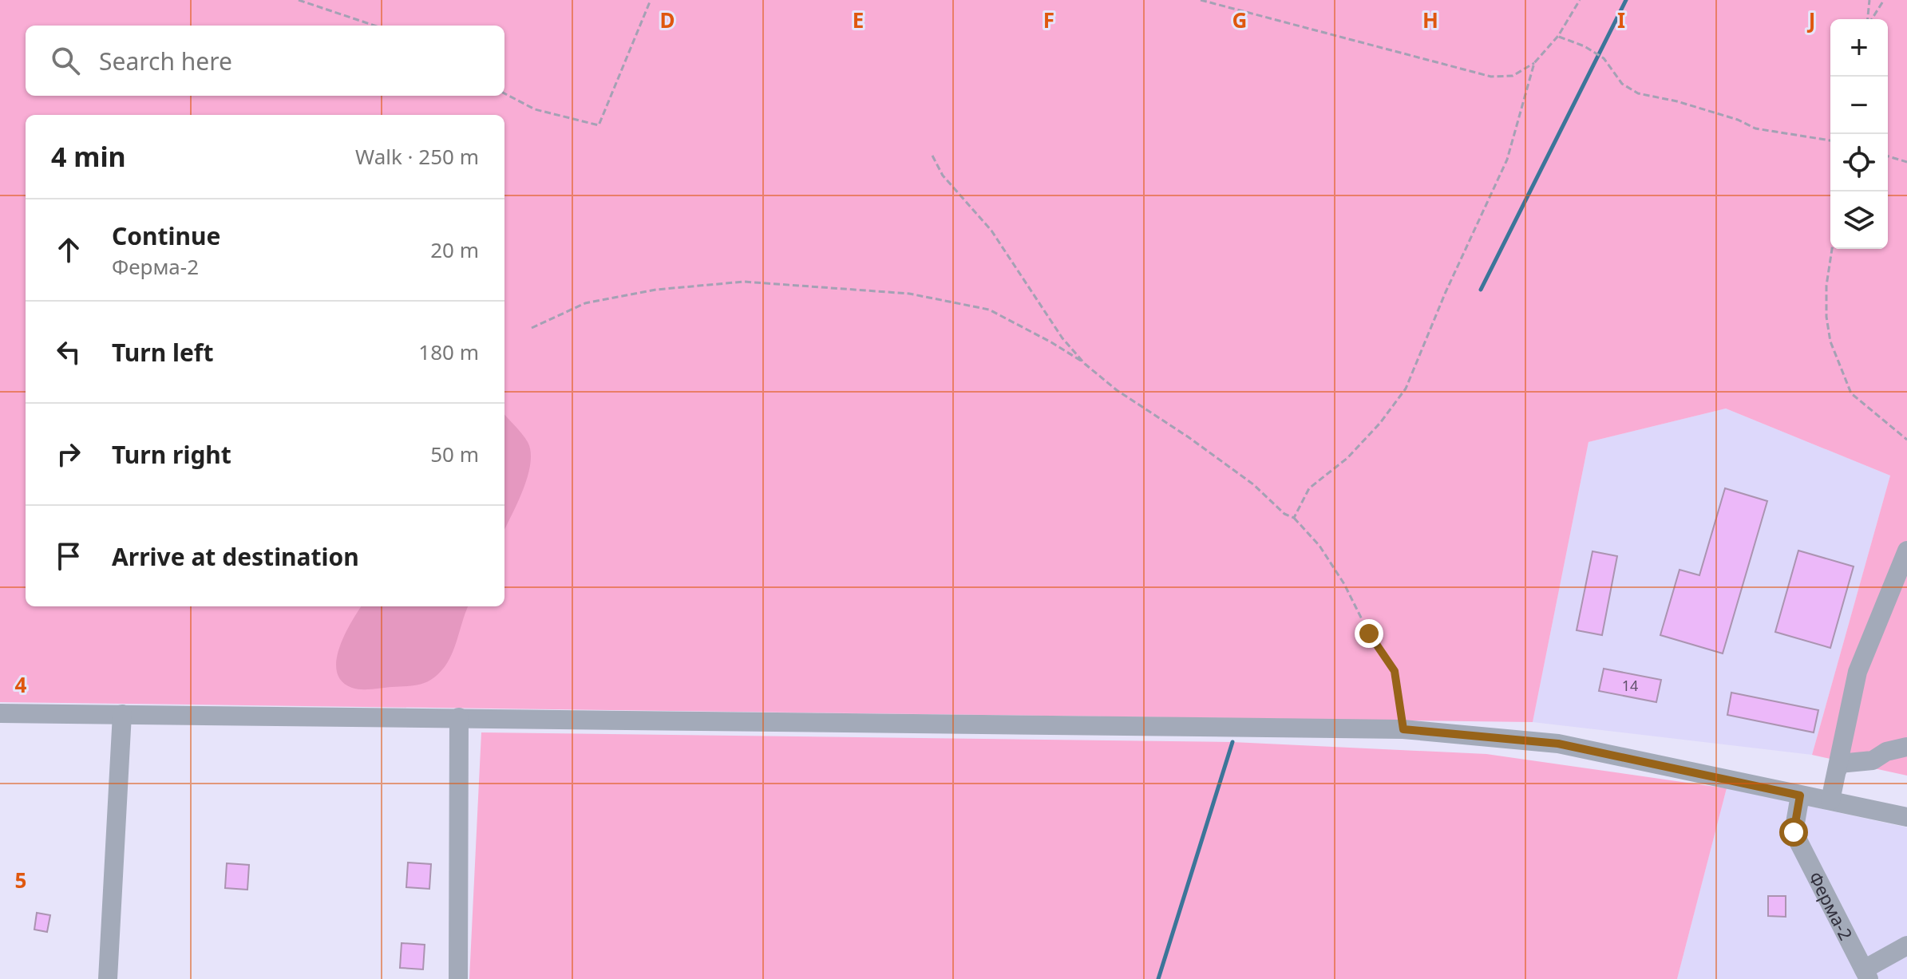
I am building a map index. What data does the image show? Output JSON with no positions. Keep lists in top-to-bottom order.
{
  "streets": {
    "street": ["Ферма-2"]
  },
  "house_numbers": ["14"],
  "page": {
    "map_buttons": ["+", "−"],
    "search": "Search here",
    "heading": ["4 min", "Walk · 250 m"],
    "list": [
      ["Continue", "Ферма-2", "20 m"],
      ["Turn left", "180 m"],
      ["Turn right", "50 m"],
      "Arrive at destination"
    ]
  },
  "grid": {
    "columns": [
      "D",
      "E",
      "F",
      "G",
      "H",
      "I",
      "J"
    ],
    "rows": ["4", "5"]
  }
}
